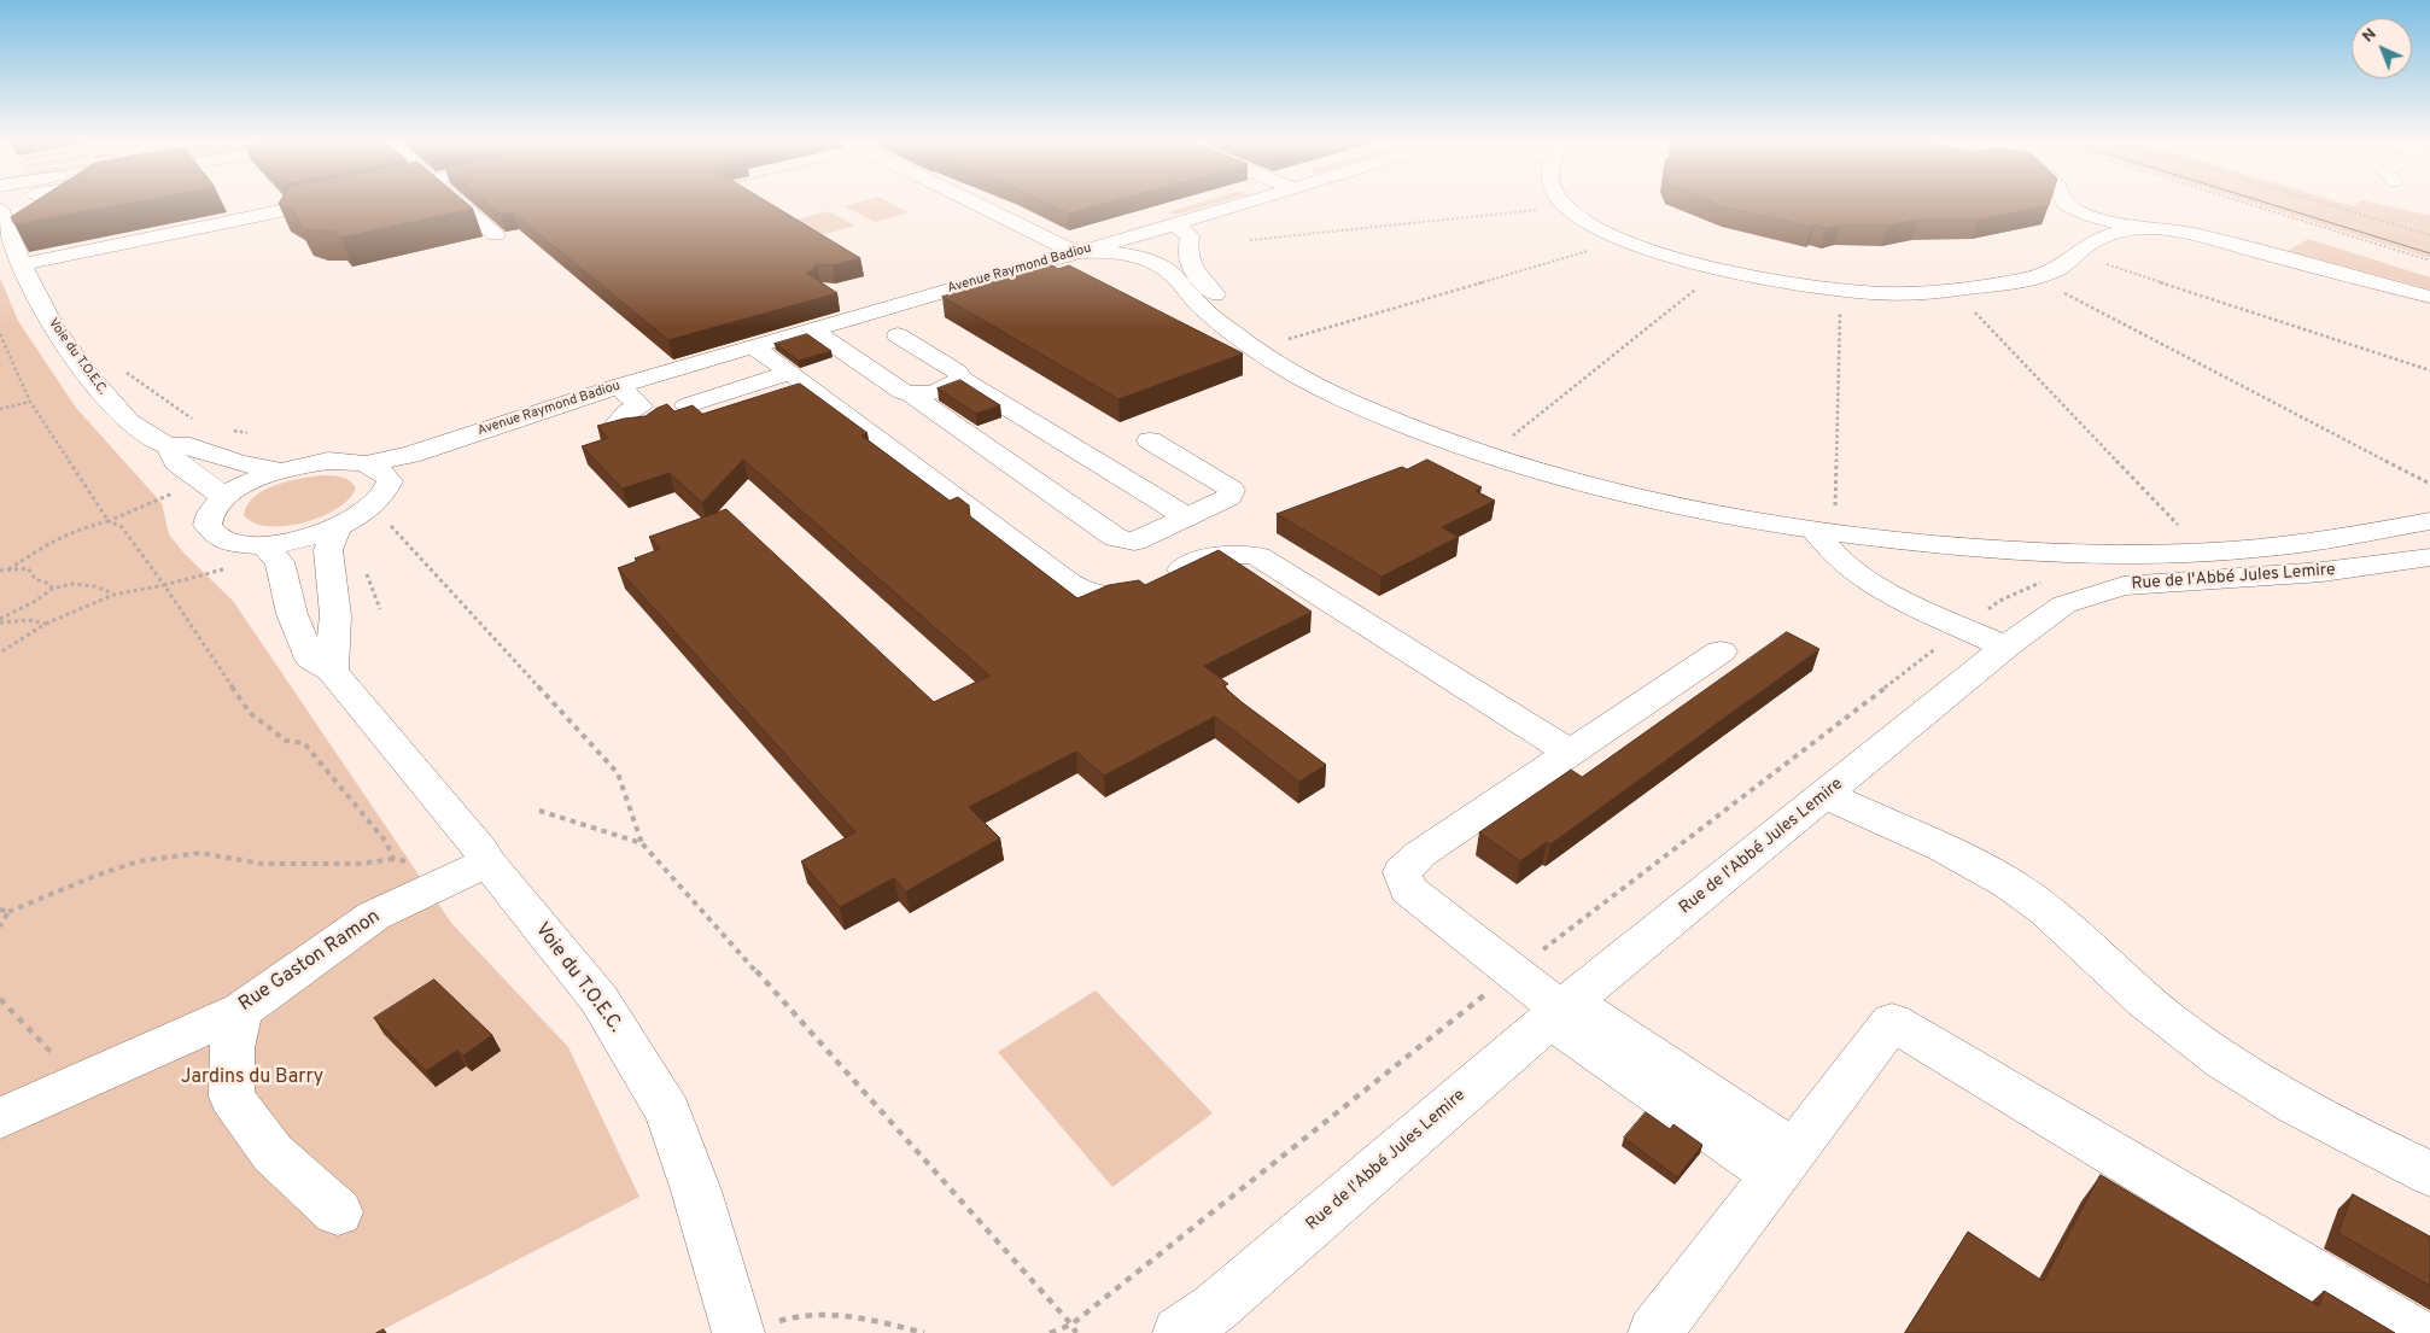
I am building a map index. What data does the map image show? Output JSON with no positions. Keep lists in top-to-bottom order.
{
  "streets": {
    "street": [
      "Avenue Raymond Badiou",
      "Voie du T.O.E.C.",
      "Rue de l'Abbé Jules Lemire",
      "Rue Gaston Ramon"
    ]
  },
  "crossings": [
    ["Avenue Raymond Badiou", "Voie du T.O.E.C."],
    ["Voie du T.O.E.C.", "Rue Gaston Ramon"]
  ],
  "parks": ["Jardins du Barry"],
  "north": "top left"
}
